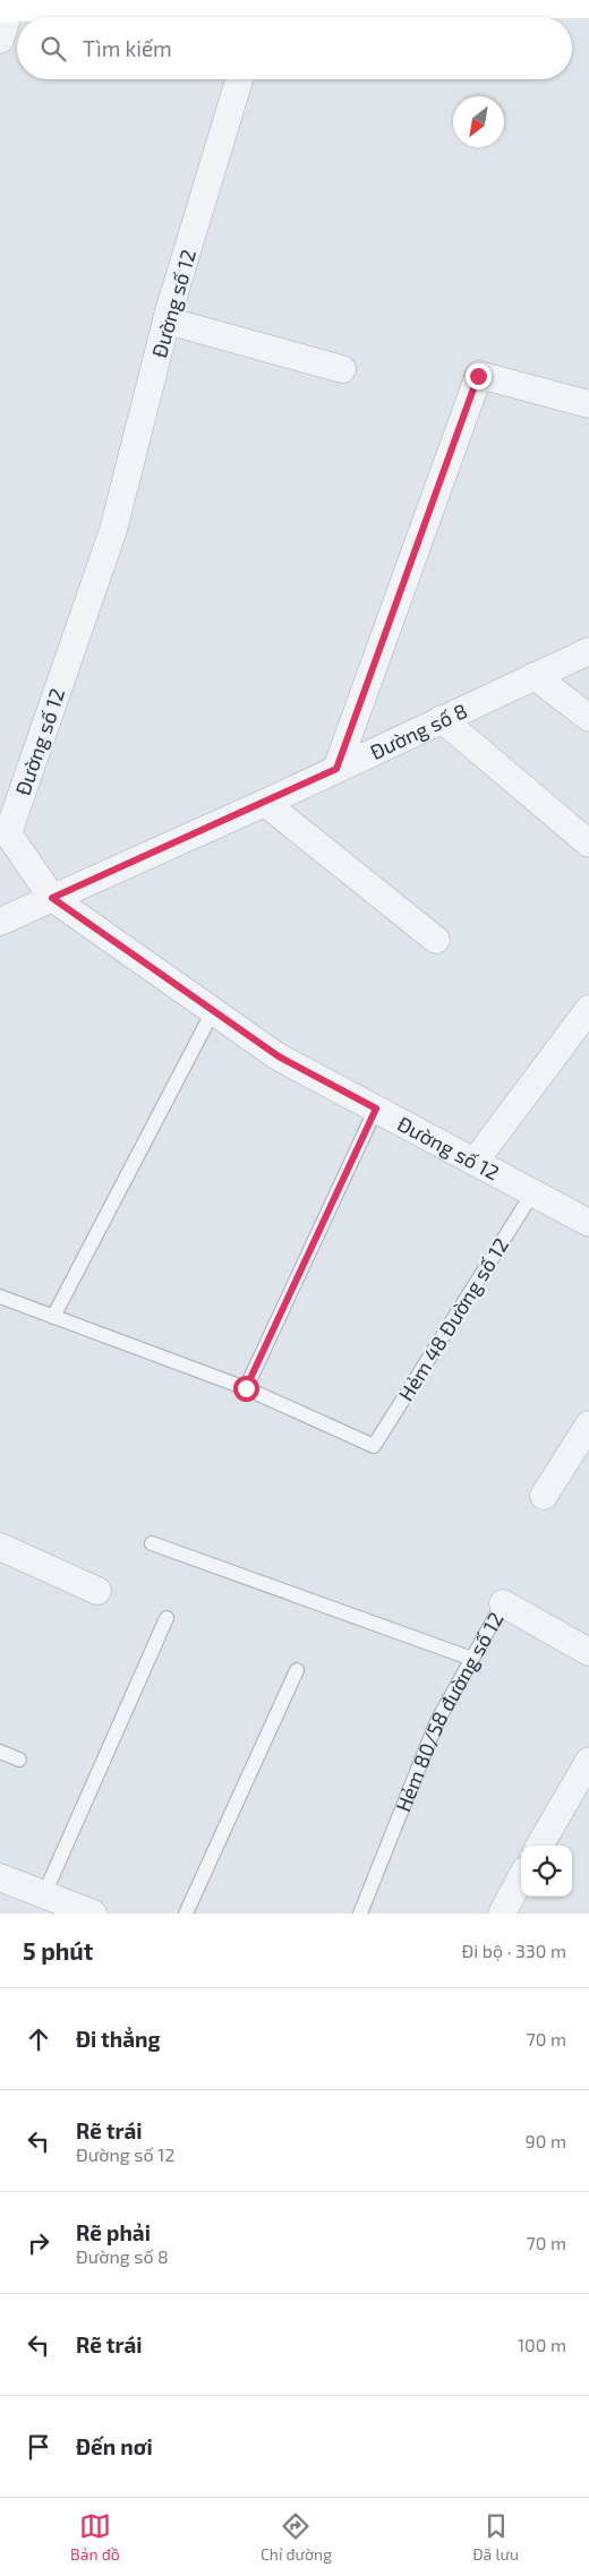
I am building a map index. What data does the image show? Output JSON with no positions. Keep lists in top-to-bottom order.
{
  "streets": {
    "street": ["Đường số 12", "Đường số 8", "Hẻm 80/58 đường số 12"],
    "lane": ["Hẻm 48 Đường số 12"]
  },
  "crossings": [
    ["Đường số 12", "Đường số 8"],
    ["Đường số 12", "Hẻm 48 Đường số 12"]
  ],
  "north": "bottom left",
  "page": {
    "search": "Tìm kiếm",
    "heading": ["5 phút", "Đi bộ · 330 m"],
    "list": [
      ["Đi thẳng", "70 m"],
      ["Rẽ trái", "Đường số 12", "90 m"],
      ["Rẽ phải", "Đường số 8", "70 m"],
      ["Rẽ trái", "100 m"],
      "Đến nơi"
    ],
    "nav": ["Bản đồ", "Chỉ đường", "Đã lưu"]
  }
}
